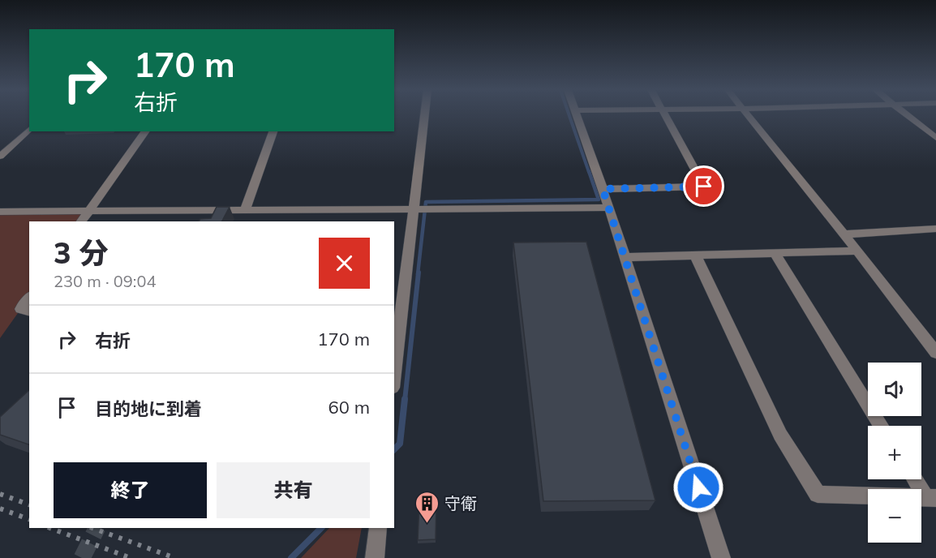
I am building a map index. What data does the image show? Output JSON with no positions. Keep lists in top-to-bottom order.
{
  "places": {
    "building": ["守衛"]
  },
  "page": {
    "turn": ["170 m", "右折"],
    "heading": ["3 分", "230 m · 09:04"],
    "list": [
      {
        "name": "右折",
        "value": "170 m"
      },
      {
        "name": "目的地に到着",
        "value": "60 m"
      }
    ],
    "map_buttons": ["+", "−"],
    "buttons": ["終了", "共有"]
  }
}
